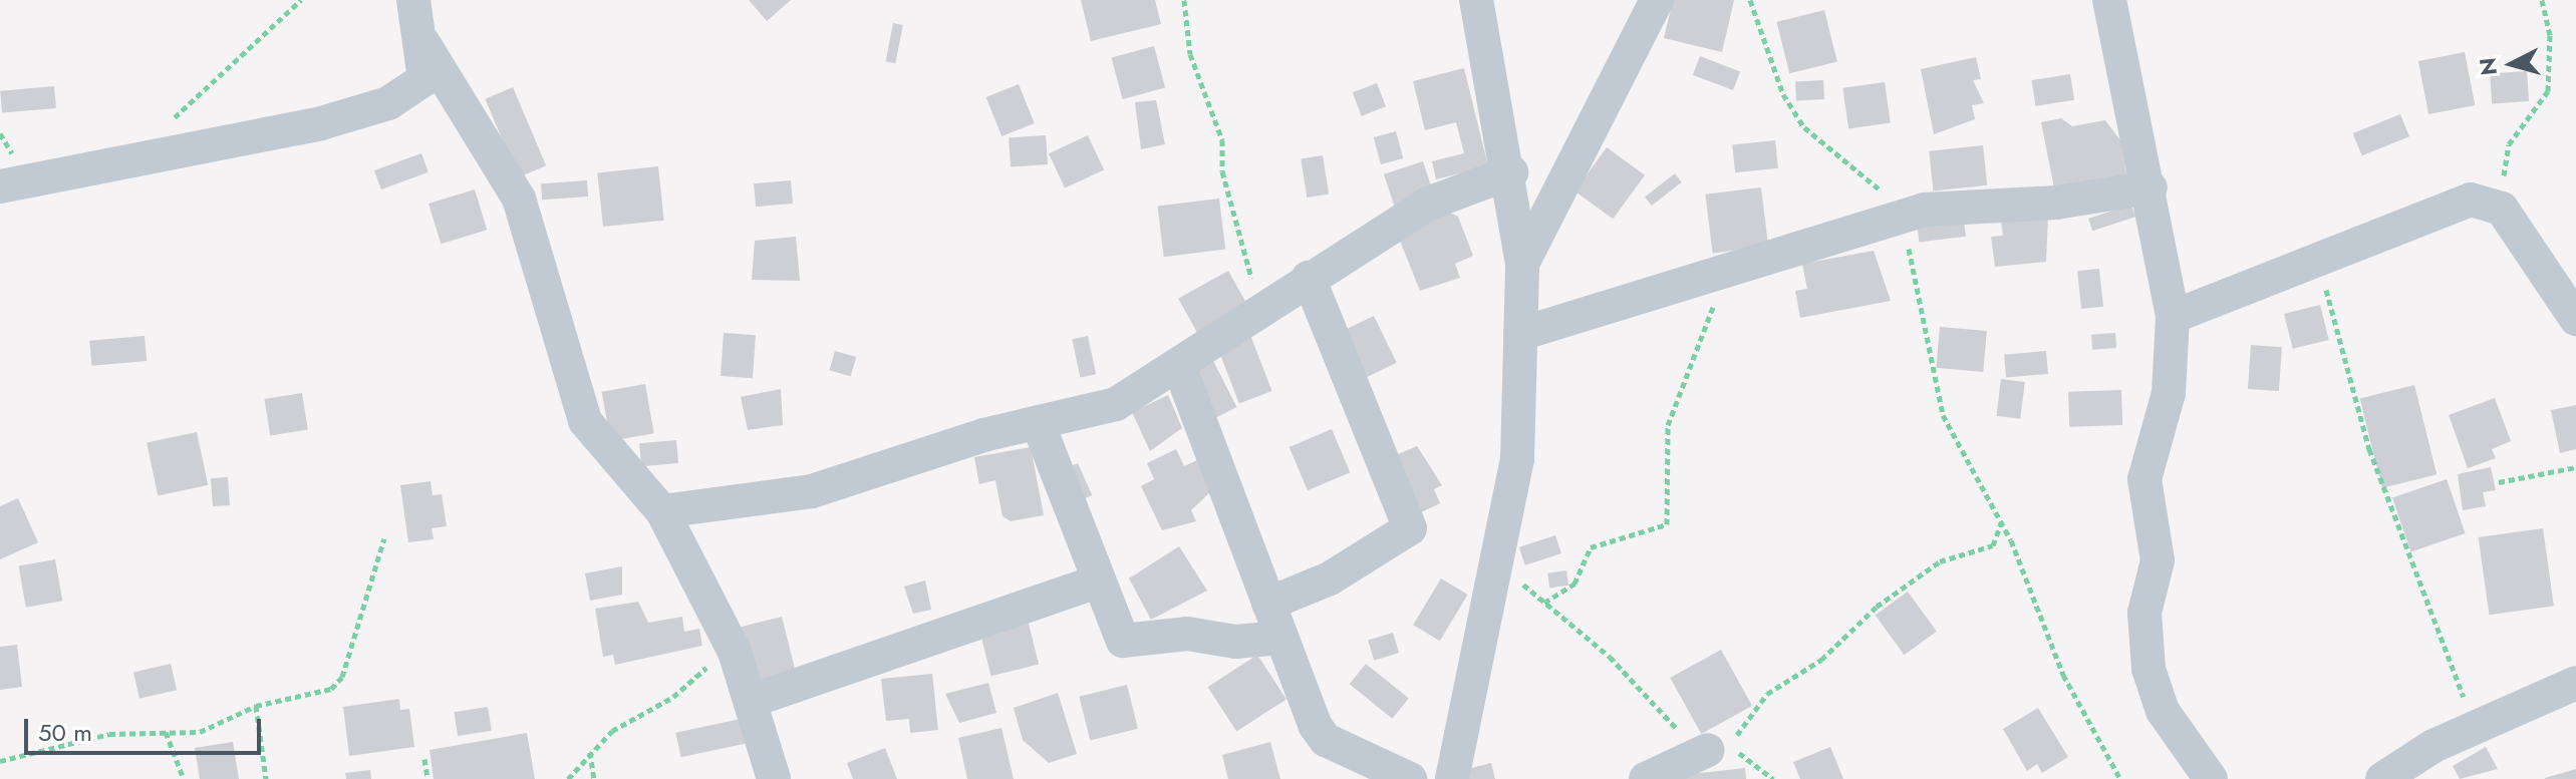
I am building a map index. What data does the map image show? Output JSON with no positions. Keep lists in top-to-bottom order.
{
  "scale_bar": "50 m",
  "north": "left"
}
